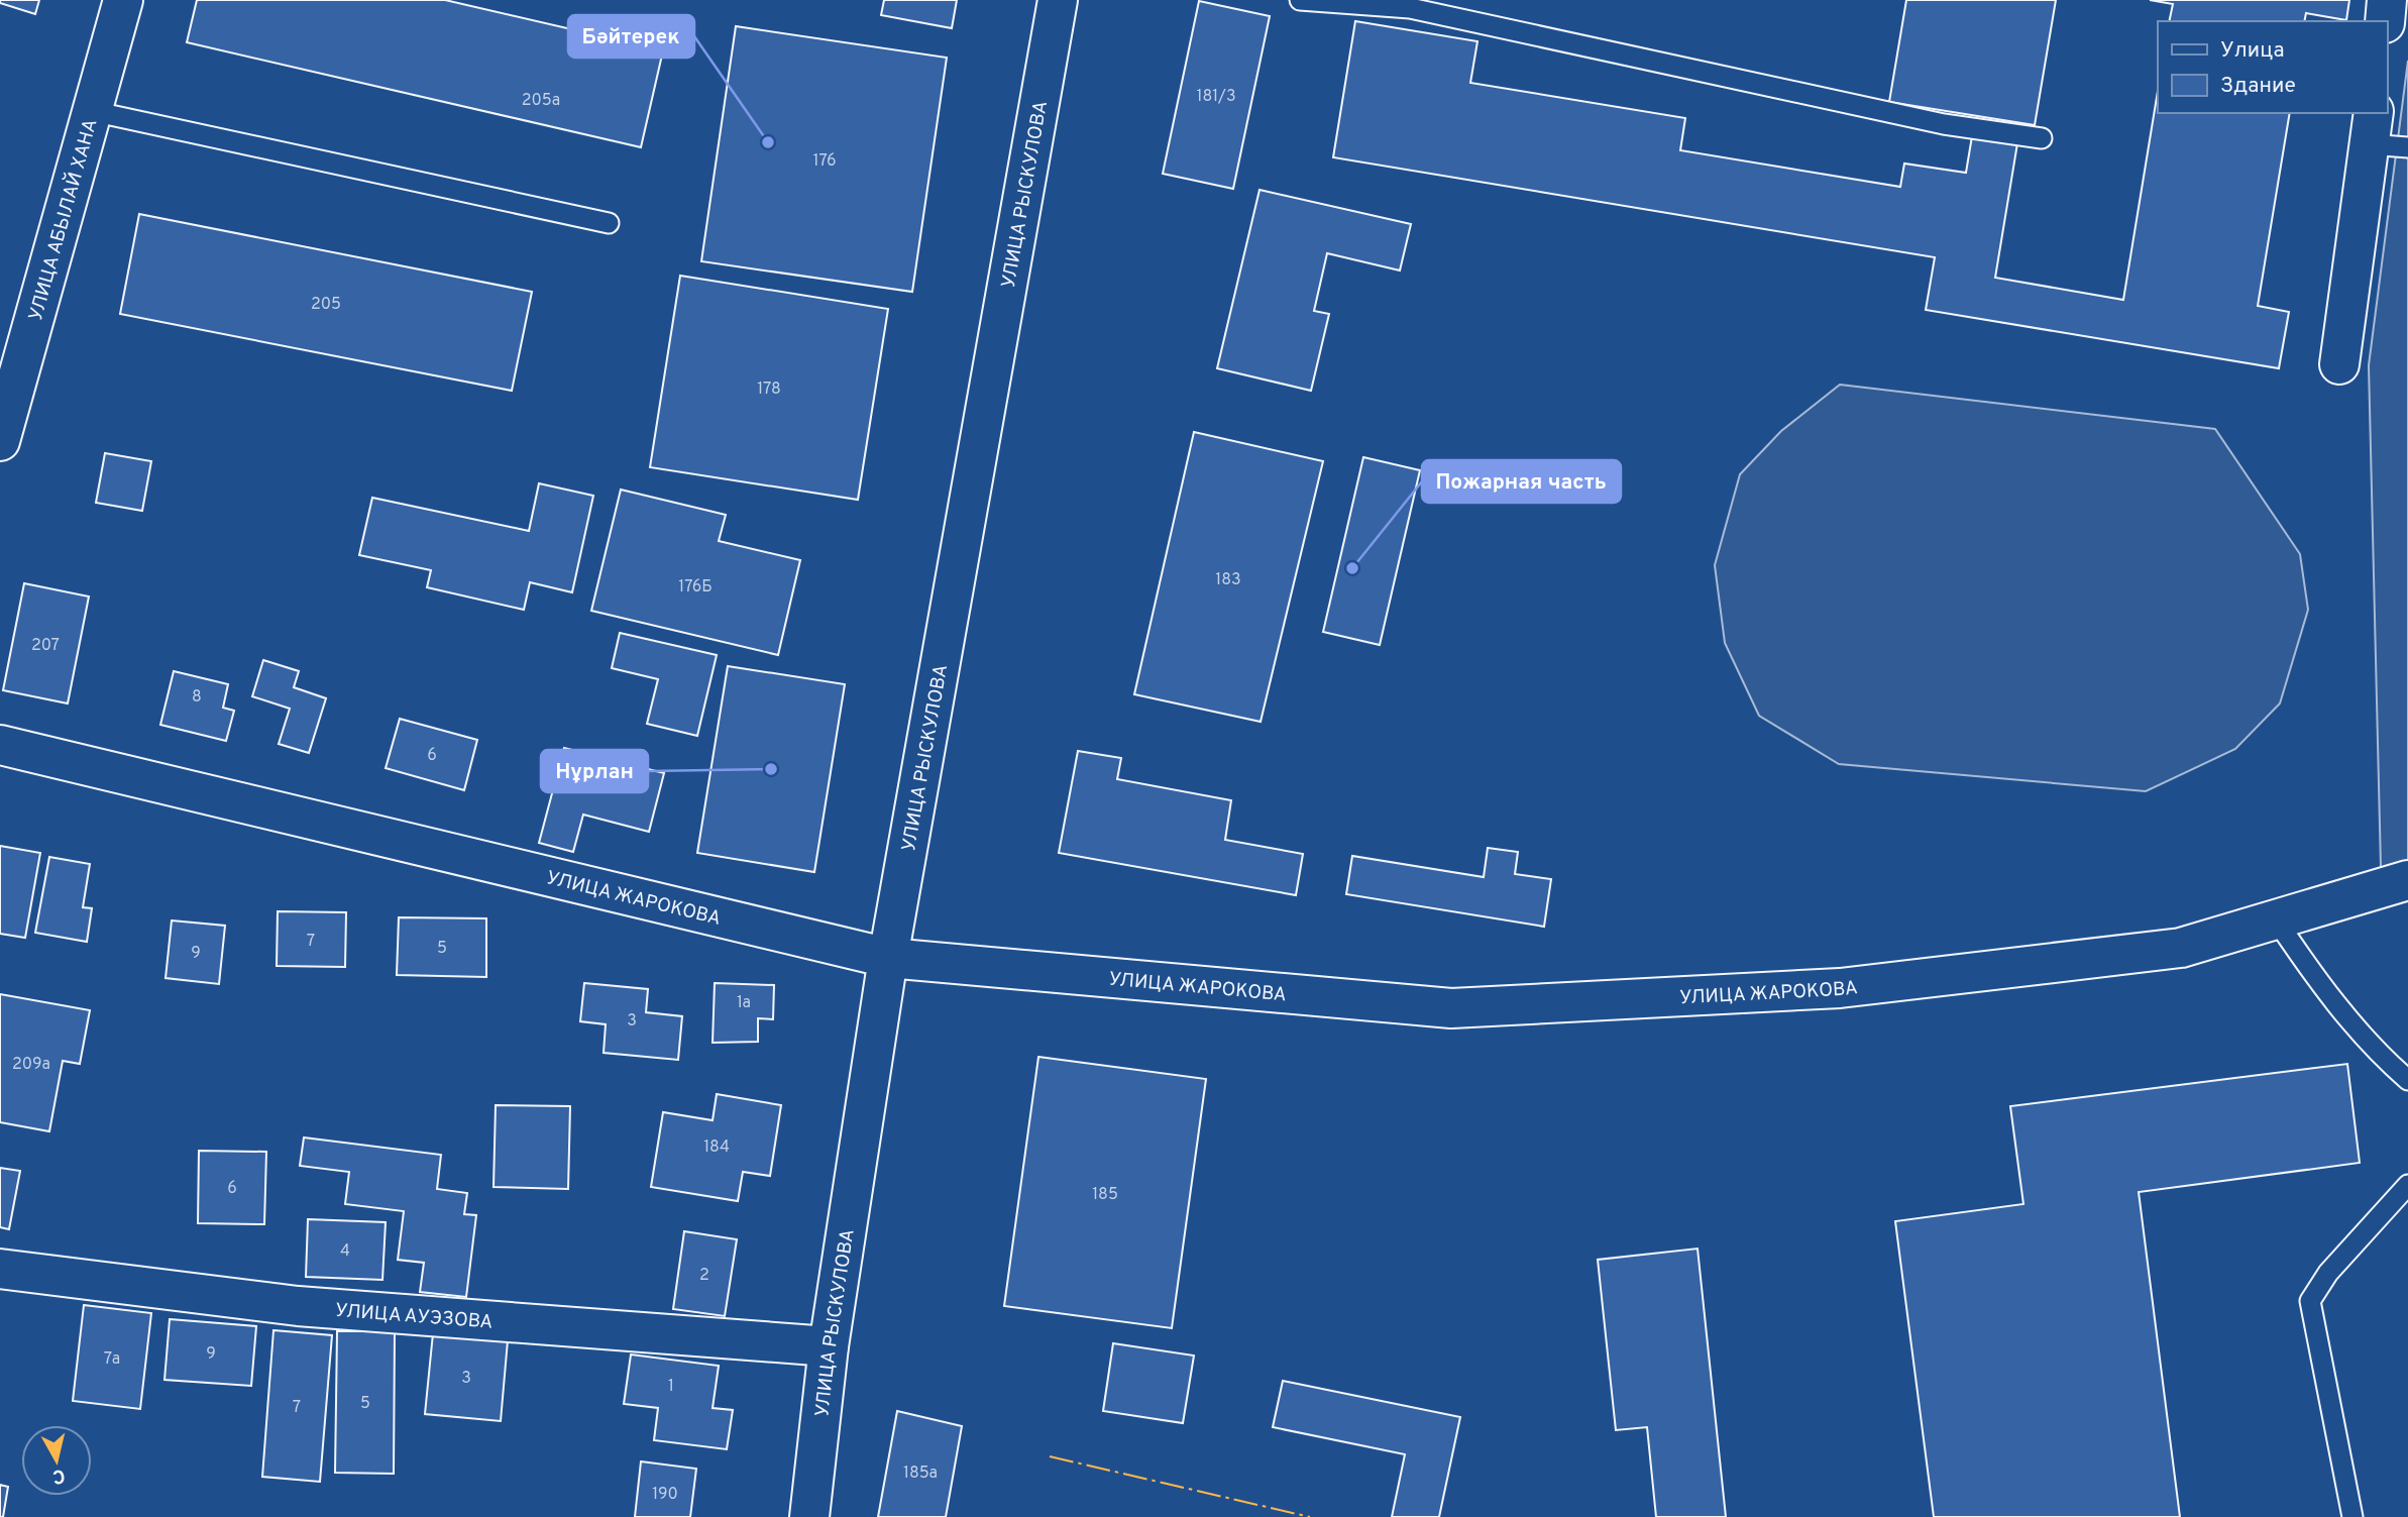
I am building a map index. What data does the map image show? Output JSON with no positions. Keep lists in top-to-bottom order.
{
  "streets": {
    "street": [
      "УЛИЦА РЫСКУЛОВА",
      "УЛИЦА АБЫЛАЙ ХАНА",
      "УЛИЦА ЖАРОКОВА",
      "УЛИЦА АУЭЗОВА"
    ]
  },
  "crossings": [
    ["УЛИЦА РЫСКУЛОВА", "УЛИЦА ЖАРОКОВА"],
    ["УЛИЦА РЫСКУЛОВА", "УЛИЦА АУЭЗОВА"]
  ],
  "places": ["Бәйтерек", "Пожарная часть", "Нұрлан"],
  "house_numbers": [
    "181/3",
    "205a",
    "176",
    "205",
    "178",
    "183",
    "176Б",
    "207",
    "8",
    "6",
    "7",
    "5",
    "9",
    "1а",
    "3",
    "209а",
    "184",
    "6",
    "185",
    "4",
    "2",
    "9",
    "7а",
    "3",
    "1",
    "5",
    "7",
    "185а",
    "190"
  ],
  "legend": ["Улица", "Здание"],
  "north": "bottom"
}
